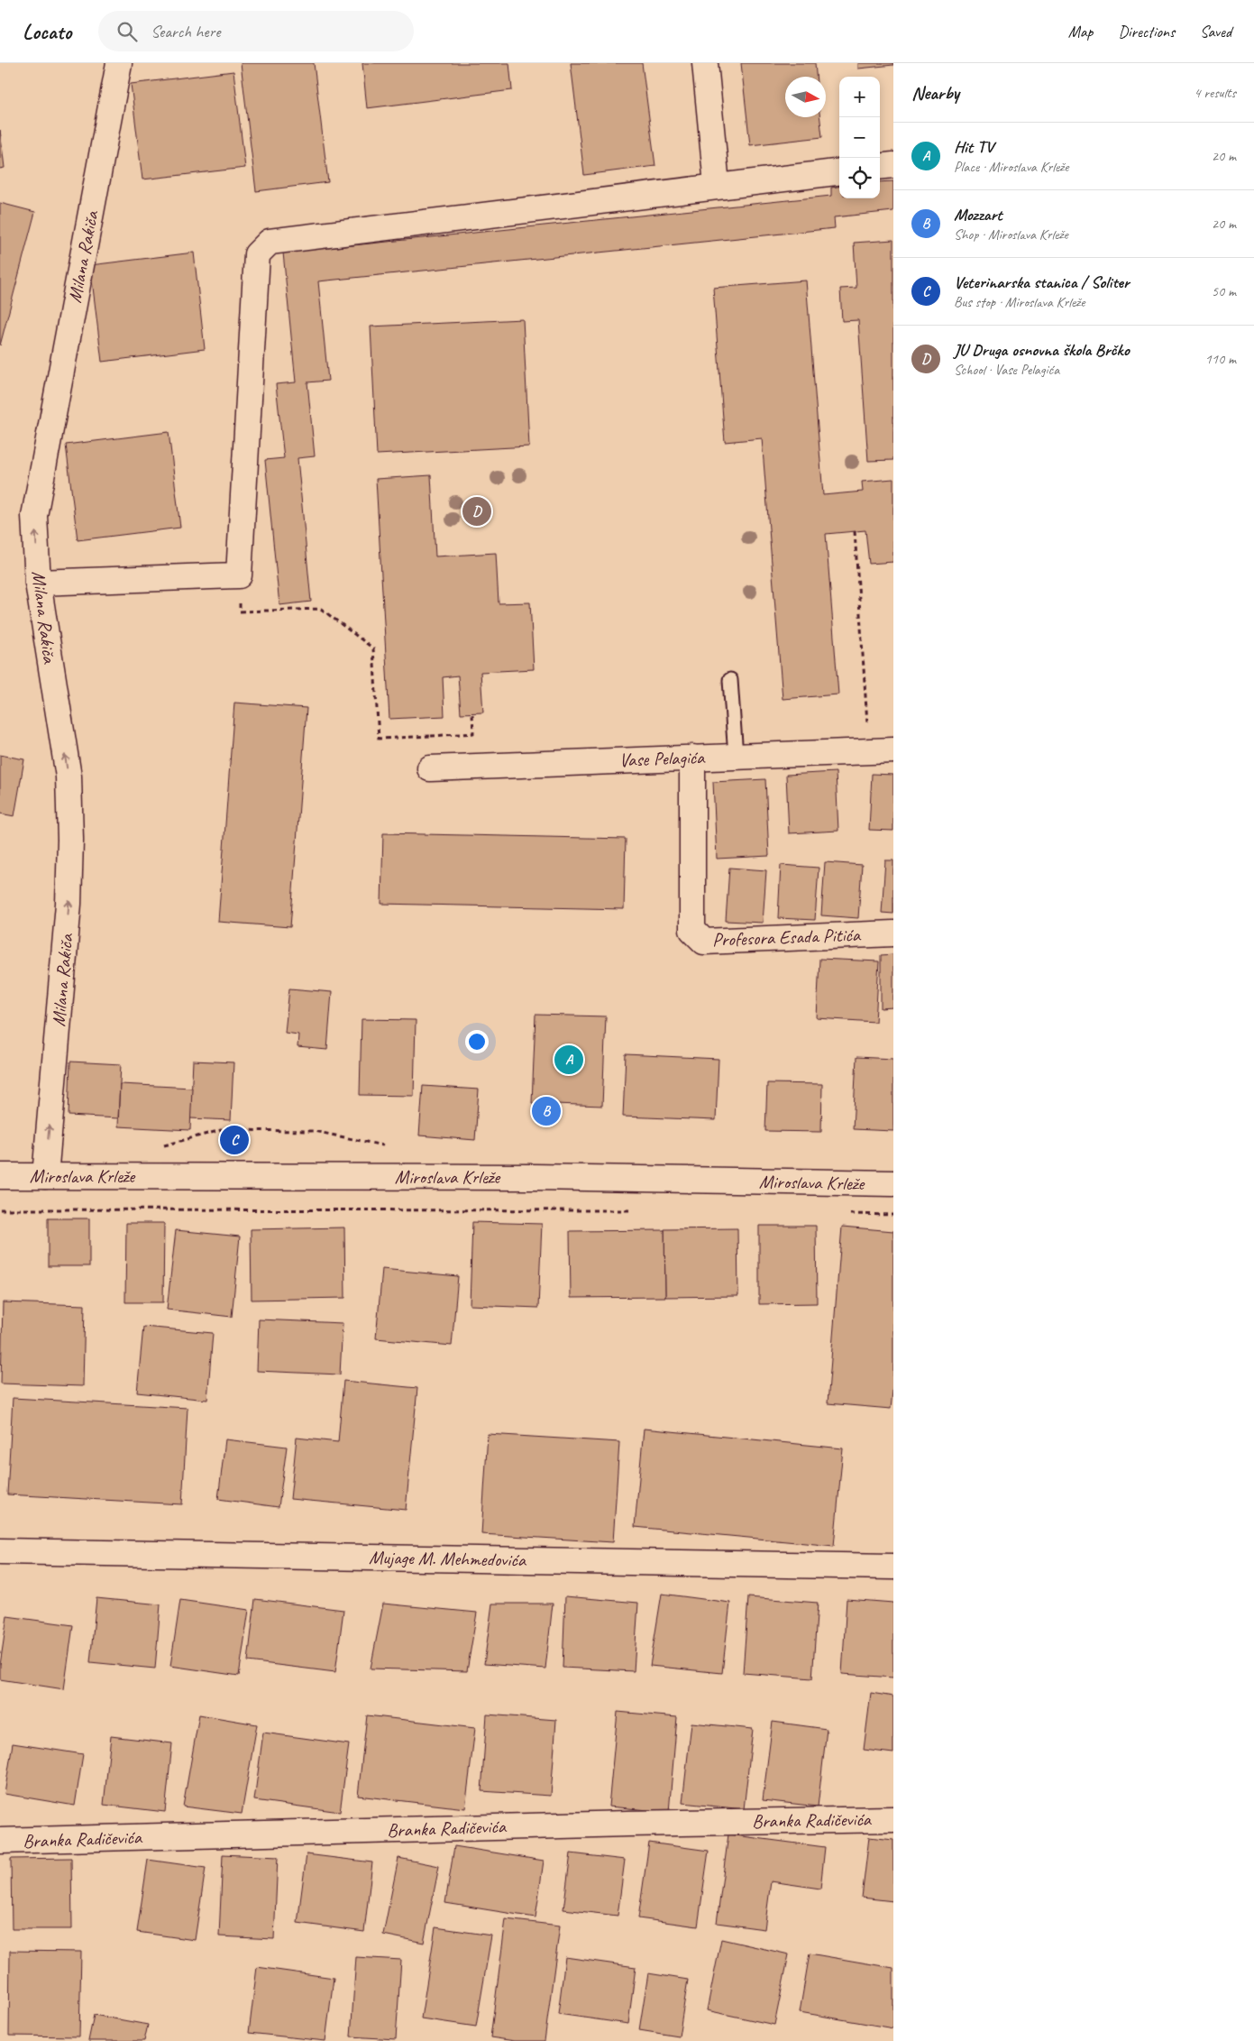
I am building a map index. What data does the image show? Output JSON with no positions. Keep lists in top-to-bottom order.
{
  "streets": {
    "street": [
      "Milana Rakiča",
      "Vase Pelagića",
      "Profesora Esada Pitića",
      "Miroslava Krleže",
      "Mujage M. Mehmedovića",
      "Branka Radičevića"
    ]
  },
  "crossings": [
    ["Milana Rakiča", "Miroslava Krleže"],
    ["Vase Pelagića", "Profesora Esada Pitića"]
  ],
  "one_way": ["Milana Rakiča"],
  "north": "right",
  "page": {
    "header": "Locato",
    "search": "Search here",
    "nav": ["Map", "Directions", "Saved"],
    "heading": ["Nearby", "4 results"],
    "map_buttons": ["+", "−"],
    "list": [
      {
        "mark": "A",
        "name": "Hit TV",
        "note": "Place · Miroslava Krleže",
        "value": "20 m"
      },
      {
        "mark": "B",
        "name": "Mozzart",
        "note": "Shop · Miroslava Krleže",
        "value": "20 m"
      },
      {
        "mark": "C",
        "name": "Veterinarska stanica / Soliter",
        "note": "Bus stop · Miroslava Krleže",
        "value": "50 m"
      },
      {
        "mark": "D",
        "name": "JU Druga osnovna škola Brčko",
        "note": "School · Vase Pelagića",
        "value": "110 m"
      }
    ],
    "pins": [
      "D",
      "A",
      "B",
      "C"
    ]
  }
}
